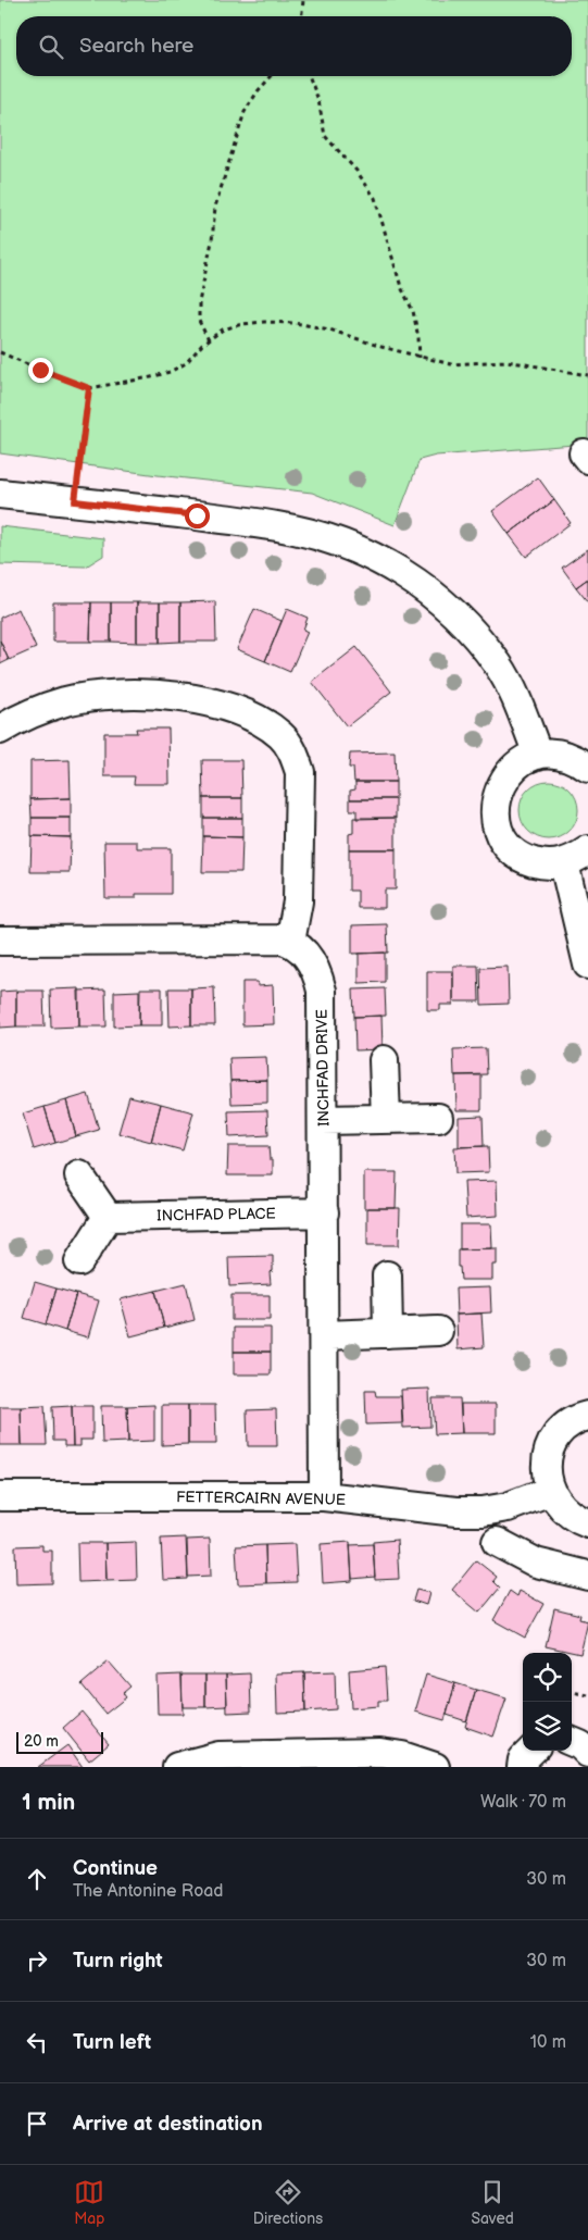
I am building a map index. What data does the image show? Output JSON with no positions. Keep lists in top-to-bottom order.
{
  "streets": {
    "street": ["INCHFAD DRIVE", "INCHFAD PLACE", "FETTERCAIRN AVENUE"]
  },
  "crossings": [
    ["INCHFAD DRIVE", "INCHFAD PLACE"],
    ["INCHFAD DRIVE", "FETTERCAIRN AVENUE"]
  ],
  "scale_bar": "20 m",
  "page": {
    "search": "Search here",
    "scale": "20 m",
    "heading": ["1 min", "Walk · 70 m"],
    "list": [
      ["Continue", "The Antonine Road", "30 m"],
      ["Turn right", "30 m"],
      ["Turn left", "10 m"],
      "Arrive at destination"
    ],
    "nav": ["Map", "Directions", "Saved"]
  }
}
